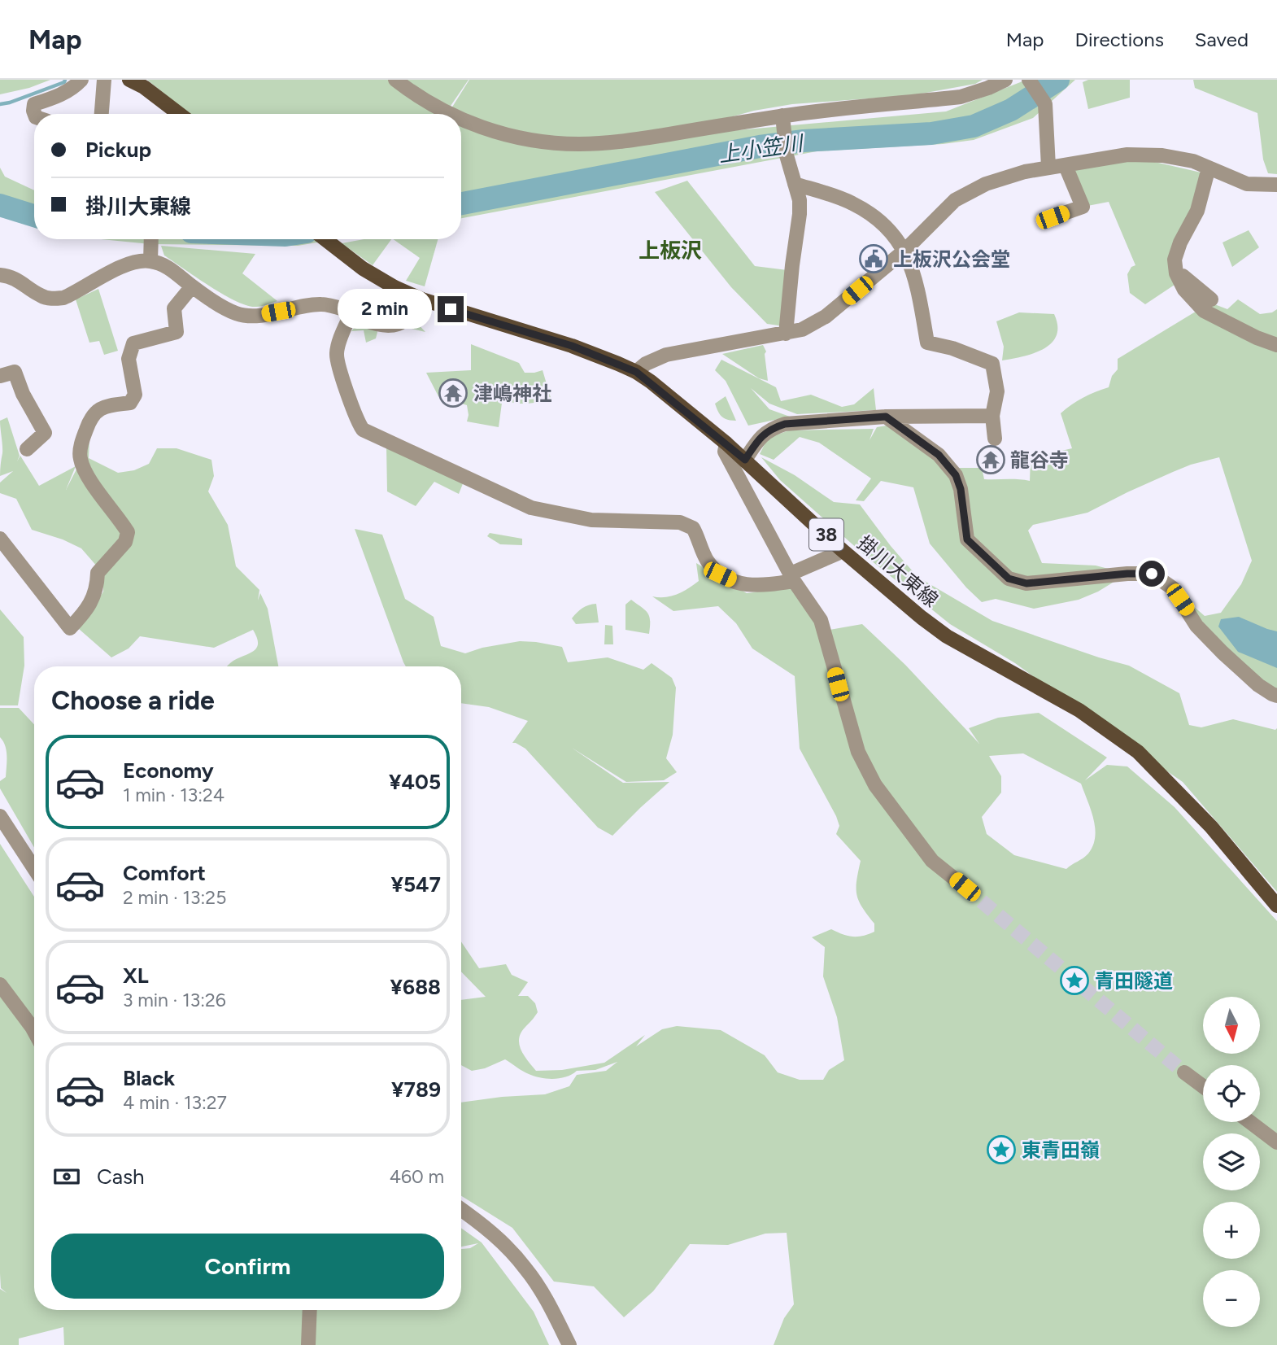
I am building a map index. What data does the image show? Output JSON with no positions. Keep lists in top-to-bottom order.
{
  "streets": {
    "main road": ["38", "掛川大東線"]
  },
  "districts": ["上板沢"],
  "water": ["上小笠川"],
  "places": {
    "public building": ["上板沢公会堂"],
    "temple": ["津嶋神社", "龍谷寺"],
    "place": ["青田隧道", "東青田嶺"]
  },
  "north": "bottom",
  "page": {
    "header": "Map",
    "nav": ["Map", "Directions", "Saved"],
    "banner": ["Pickup", "掛川大東線"],
    "bubble": "2 min",
    "heading": "Choose a ride",
    "list": [
      {
        "name": "Economy",
        "note": "1 min · 13:24",
        "value": "¥405"
      },
      {
        "name": "Comfort",
        "note": "2 min · 13:25",
        "value": "¥547"
      },
      {
        "name": "XL",
        "note": "3 min · 13:26",
        "value": "¥688"
      },
      {
        "name": "Black",
        "note": "4 min · 13:27",
        "value": "¥789"
      }
    ],
    "map_buttons": ["+", "−"],
    "pay": ["Cash", "460 m"],
    "buttons": "Confirm"
  }
}
